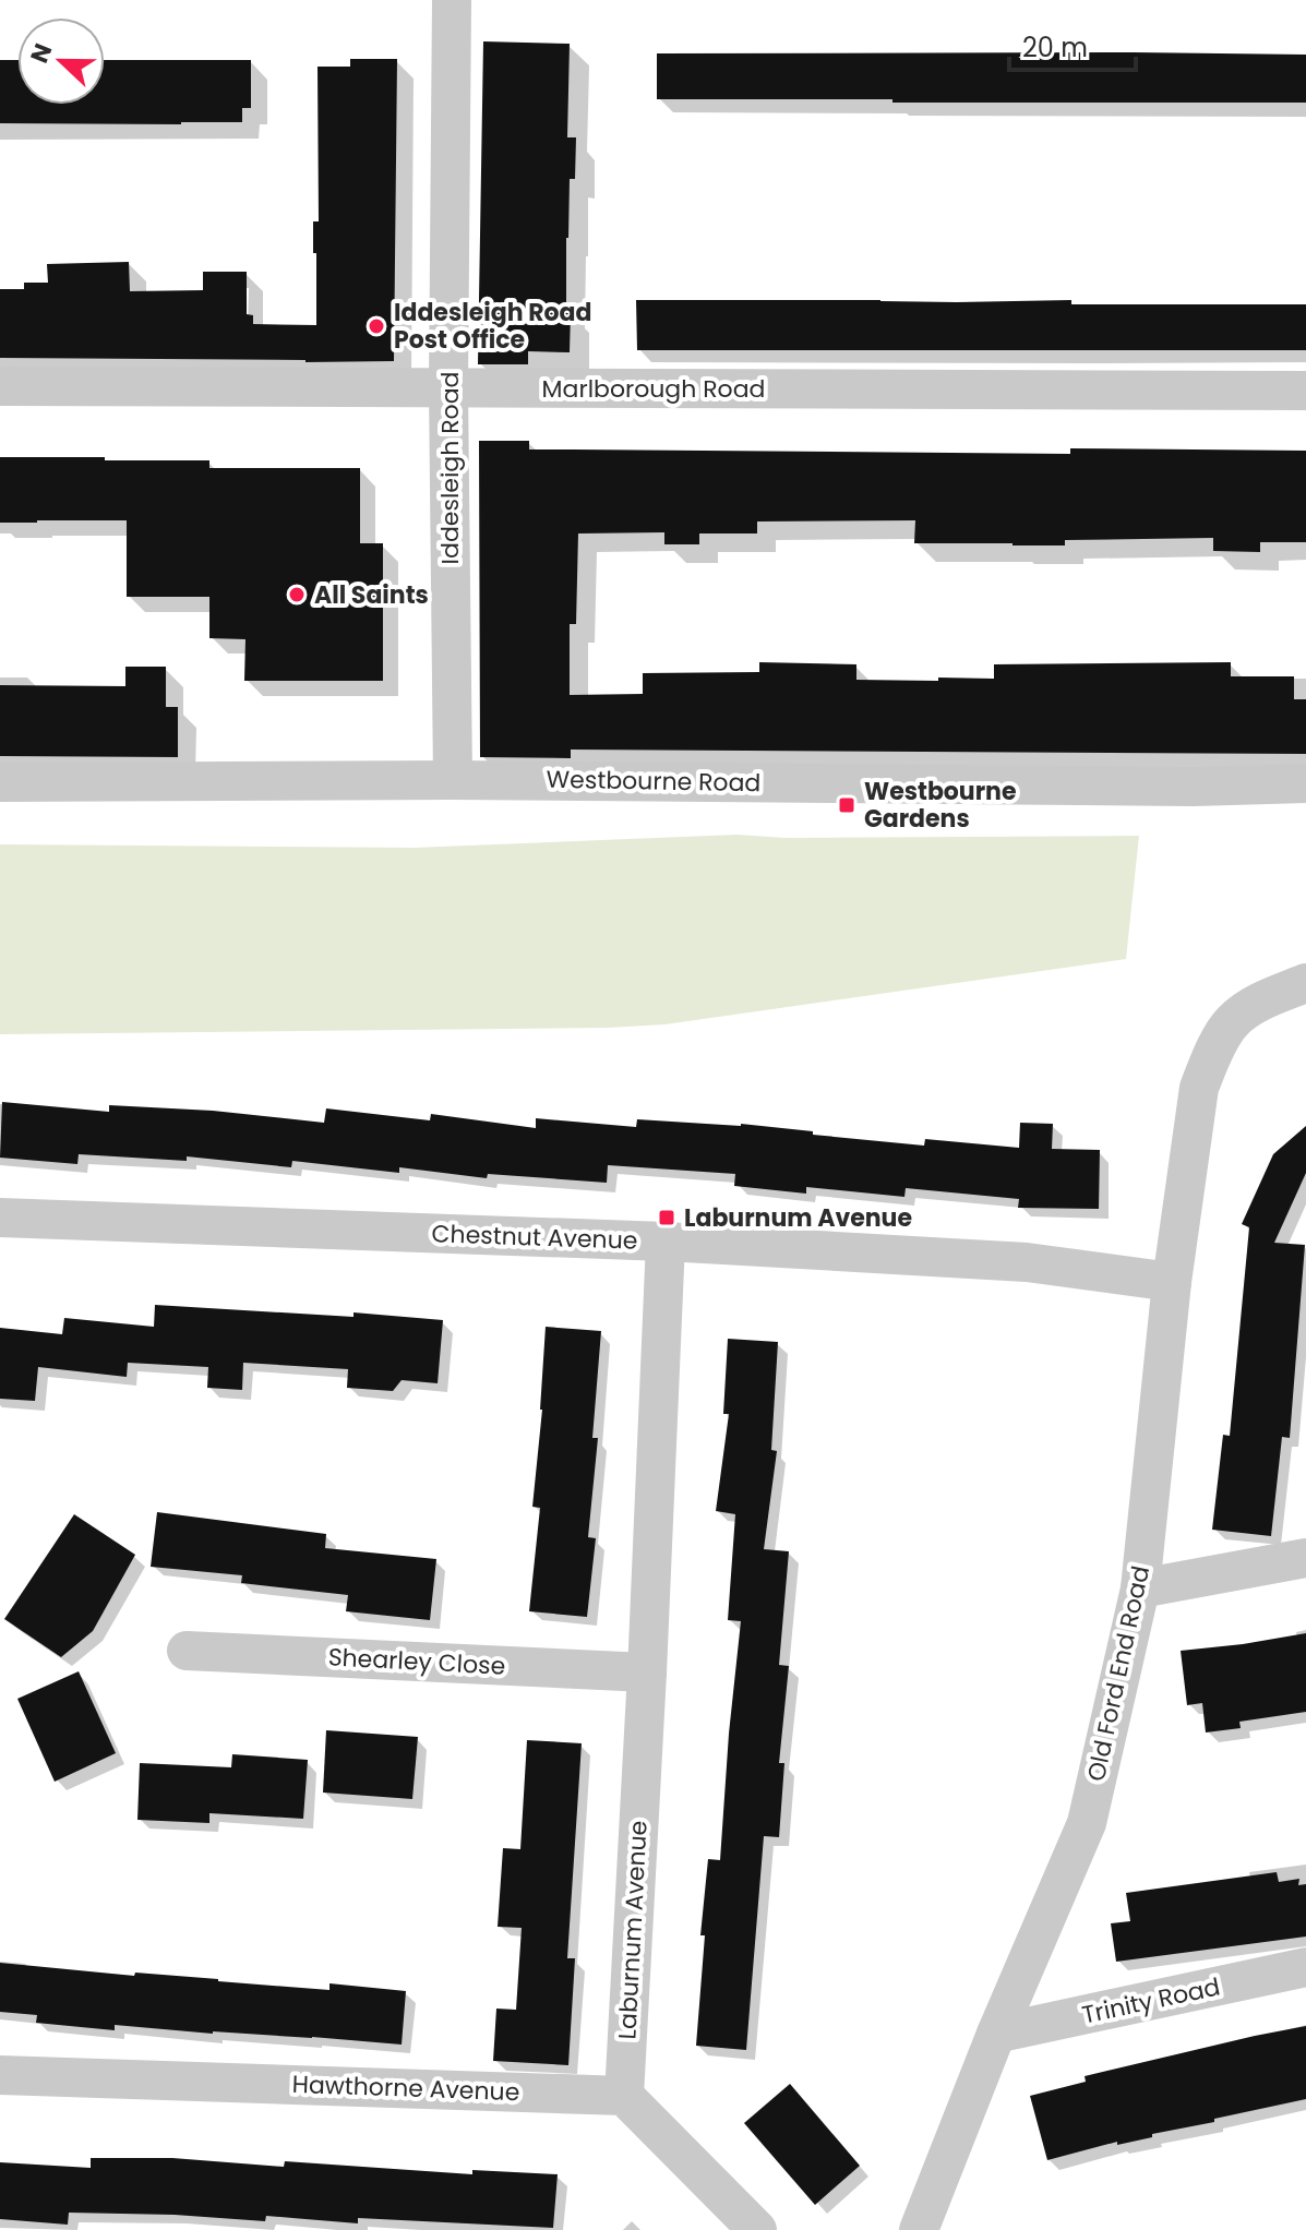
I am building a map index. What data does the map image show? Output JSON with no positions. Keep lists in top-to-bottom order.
{
  "streets": {
    "street": [
      "Marlborough Road",
      "Iddesleigh Road",
      "Westbourne Road",
      "Chestnut Avenue",
      "Shearley Close",
      "Old Ford End Road",
      "Laburnum Avenue",
      "Trinity Road",
      "Hawthorne Avenue"
    ]
  },
  "crossings": [
    ["Marlborough Road", "Iddesleigh Road"],
    ["Iddesleigh Road", "Westbourne Road"],
    ["Chestnut Avenue", "Old Ford End Road"],
    ["Chestnut Avenue", "Laburnum Avenue"],
    ["Shearley Close", "Laburnum Avenue"],
    ["Old Ford End Road", "Trinity Road"],
    ["Laburnum Avenue", "Hawthorne Avenue"]
  ],
  "places": {
    "other": ["Iddesleigh Road Post Office", "All Saints"],
    "transit": ["Westbourne Gardens", "Laburnum Avenue"]
  },
  "scale_bar": "20 m",
  "north": "left"
}
